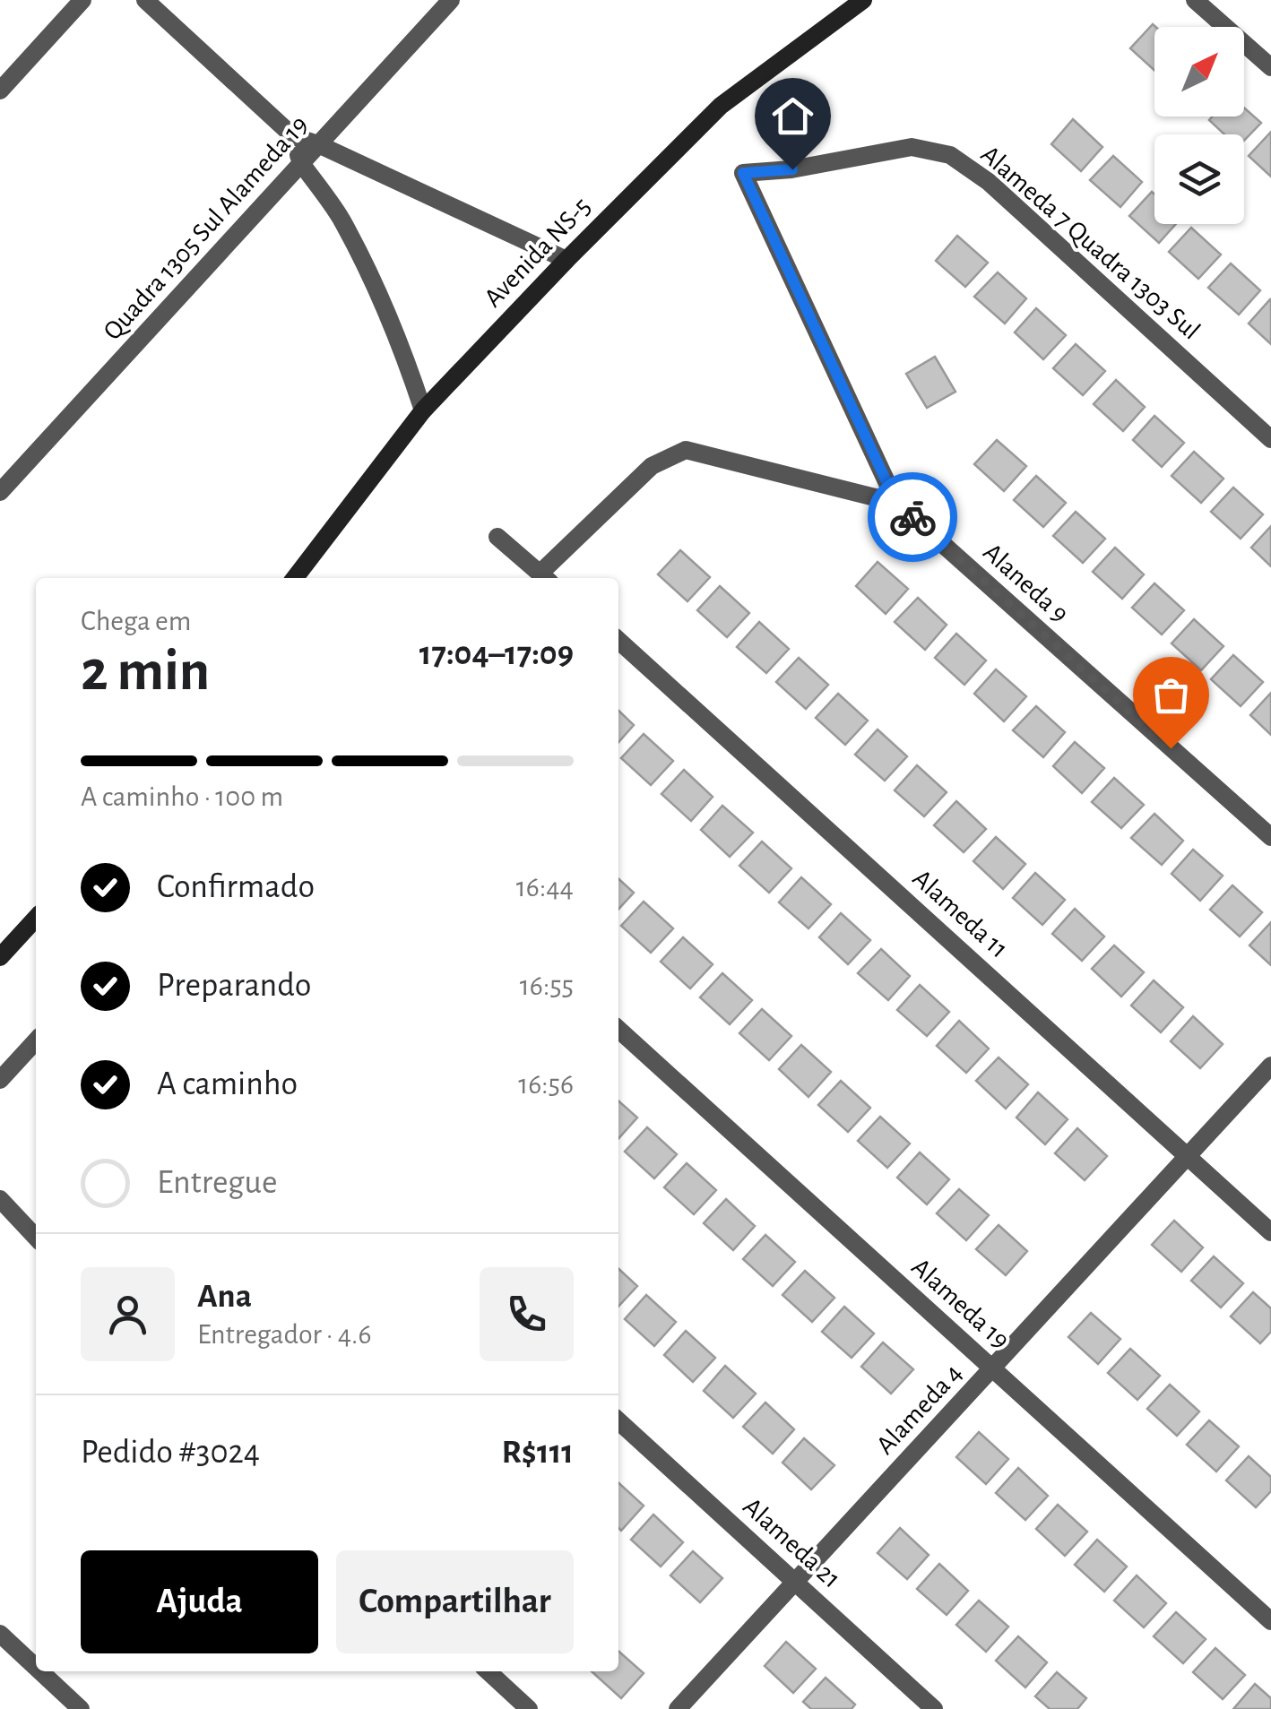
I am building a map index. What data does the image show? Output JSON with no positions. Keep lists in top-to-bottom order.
{
  "streets": {
    "street": [
      "Quadra 1305 Sul Alameda 19",
      "Alameda 7 Quadra 1303 Sul",
      "Avenida NS-5",
      "Alaneda 9",
      "Alameda 11",
      "Alameda 19",
      "Alameda 4",
      "Alameda 21"
    ]
  },
  "crossings": [
    ["Alameda 7 Quadra 1303 Sul", "Alaneda 9"],
    ["Alameda 11", "Alameda 4"],
    ["Alameda 19", "Alameda 4"],
    ["Alameda 4", "Alameda 21"]
  ],
  "north": "top right",
  "page": {
    "heading": ["2 min", "Chega em", "17:04–17:09"],
    "panel": [
      "Ana",
      "Entregador · 4.6",
      "Pedido #3024",
      "R$111"
    ],
    "bar": "A caminho · 100 m",
    "list": [
      ["Confirmado", "16:44"],
      ["Preparando", "16:55"],
      ["A caminho", "16:56"],
      "Entregue"
    ],
    "buttons": ["Ajuda", "Compartilhar"]
  }
}
